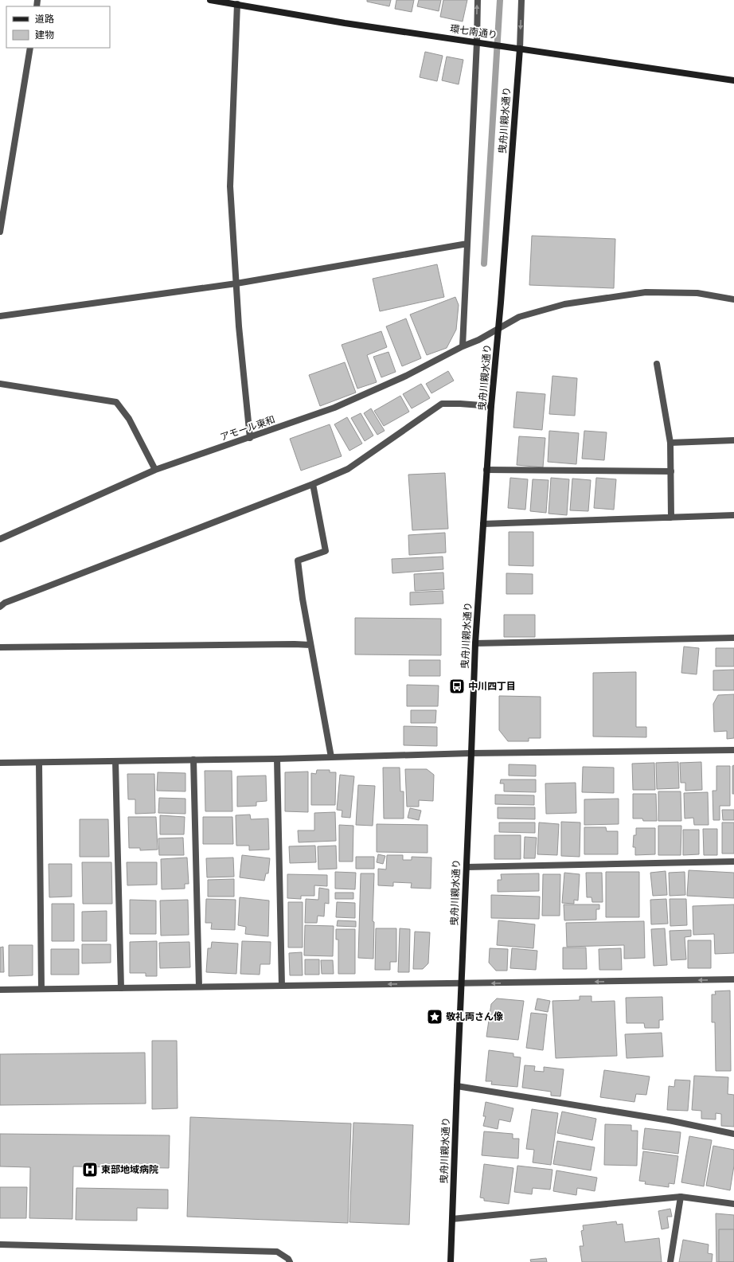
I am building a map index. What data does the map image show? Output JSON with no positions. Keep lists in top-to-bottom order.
{
  "streets": {
    "street": ["環七南通り", "曳舟川親水通り", "アモール東和"]
  },
  "crossings": [
    ["環七南通り", "曳舟川親水通り"],
    ["曳舟川親水通り", "アモール東和"]
  ],
  "places": {
    "bus stop": ["中川四丁目"],
    "place": ["敬礼両さん像"],
    "hospital": ["東部地域病院"]
  },
  "legend": ["道路", "建物"]
}
